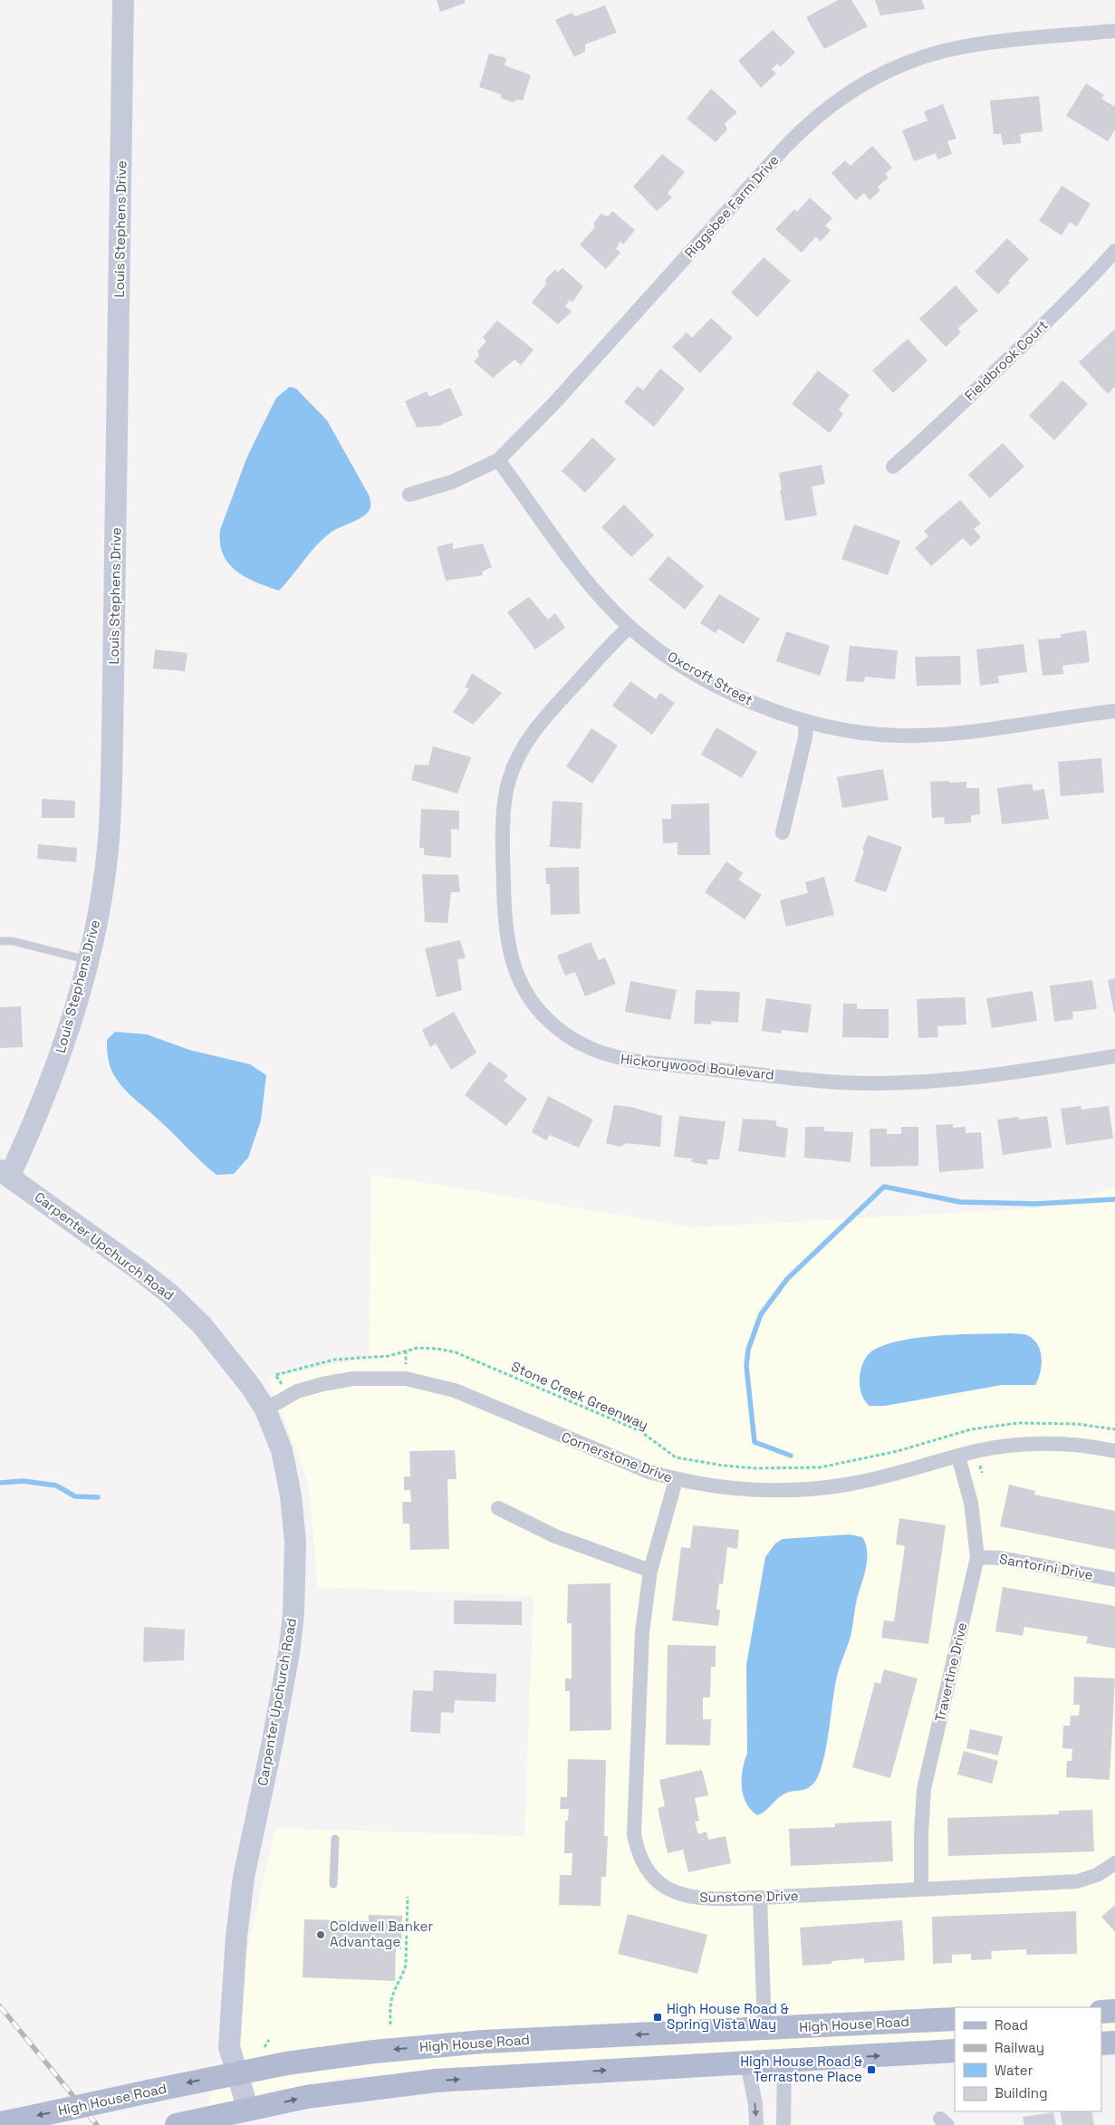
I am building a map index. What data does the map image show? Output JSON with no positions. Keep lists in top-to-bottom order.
{
  "streets": {
    "main road": ["High House Road"],
    "street": [
      "Riggsbee Farm Drive",
      "Louis Stephens Drive",
      "Fieldbrook Court",
      "Oxcroft Street",
      "Hickorywood Boulevard",
      "Carpenter Upchurch Road",
      "Cornerstone Drive",
      "Santorini Drive",
      "Travertine Drive",
      "Sunstone Drive"
    ],
    "path": ["Stone Creek Greenway"]
  },
  "crossings": [
    ["Riggsbee Farm Drive", "Oxcroft Street"],
    ["Louis Stephens Drive", "Carpenter Upchurch Road"],
    ["Oxcroft Street", "Hickorywood Boulevard"],
    ["Carpenter Upchurch Road", "Cornerstone Drive"],
    ["Carpenter Upchurch Road", "High House Road"],
    ["Cornerstone Drive", "Travertine Drive"],
    ["Cornerstone Drive", "Sunstone Drive"],
    ["Santorini Drive", "Travertine Drive"],
    ["Travertine Drive", "Sunstone Drive"]
  ],
  "places": {
    "other": ["Coldwell Banker Advantage"],
    "transit": ["High House Road & Spring Vista Way", "High House Road & Terrastone Place"]
  },
  "legend": [
    "Road",
    "Railway",
    "Water",
    "Building"
  ]
}
